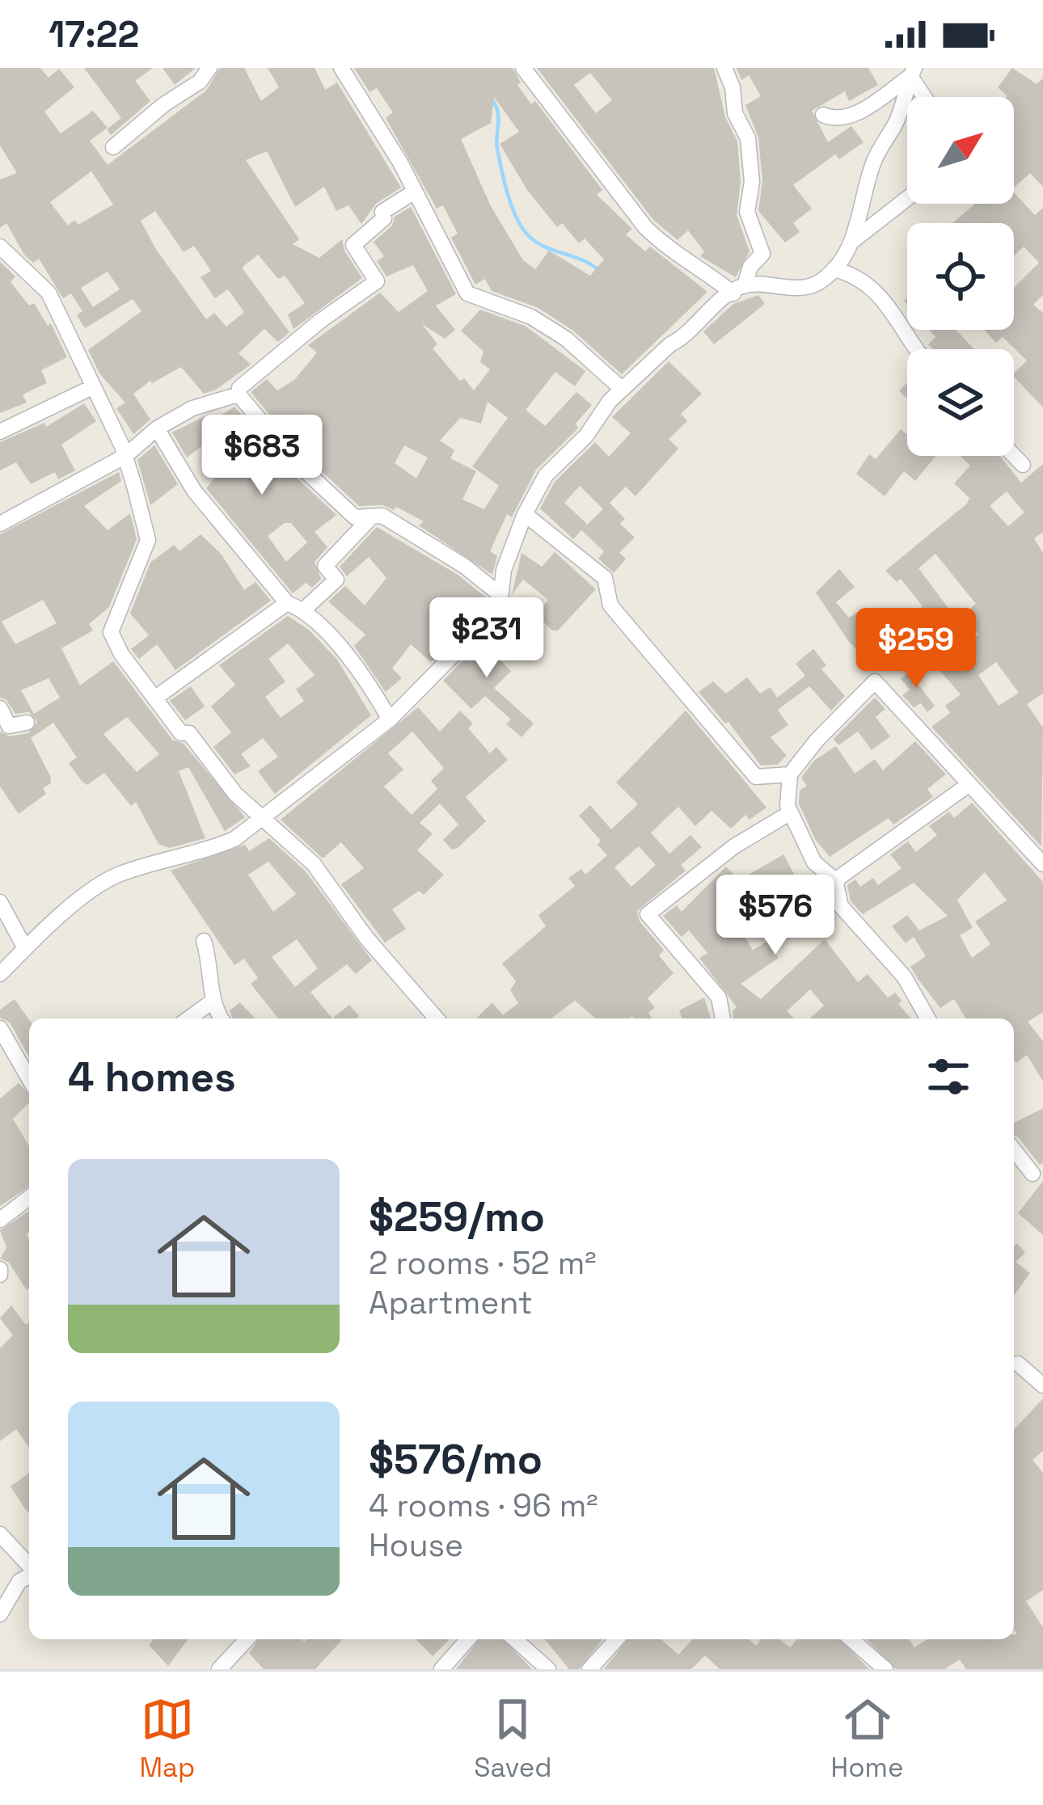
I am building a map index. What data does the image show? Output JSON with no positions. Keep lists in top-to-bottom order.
{
  "north": "top right",
  "page": {
    "status": "17:22",
    "price": [
      "$683",
      "$231",
      "$259",
      "$576"
    ],
    "heading": "4 homes",
    "list": [
      {
        "name": "$259/mo",
        "note": "2 rooms · 52 m² · Apartment"
      },
      {
        "name": "$576/mo",
        "note": "4 rooms · 96 m² · House"
      }
    ],
    "tabs": ["Map", "Saved", "Home"]
  }
}
